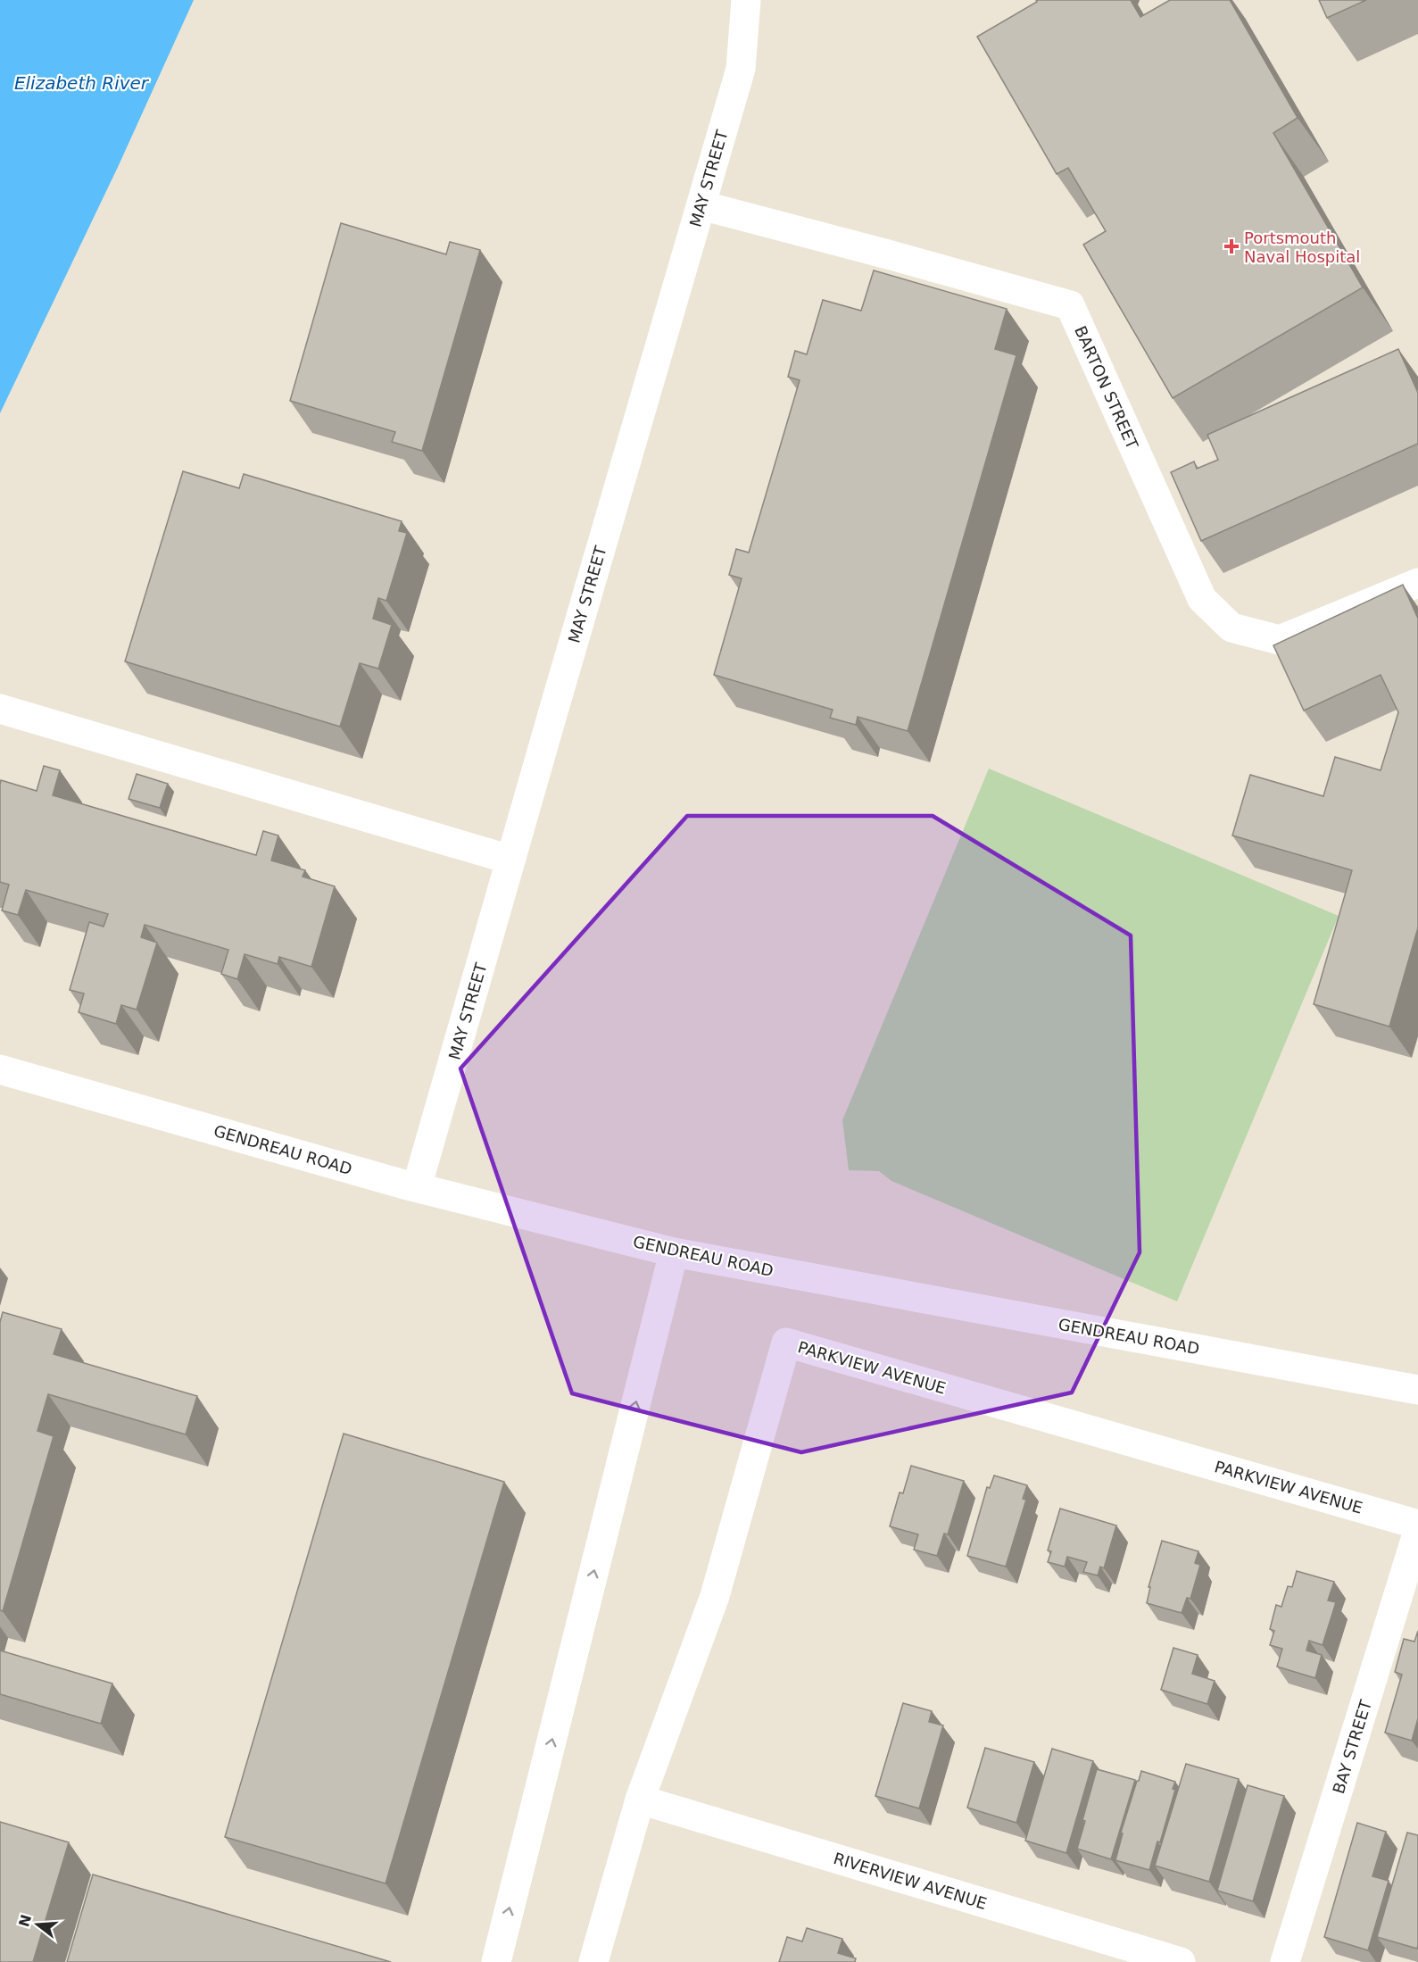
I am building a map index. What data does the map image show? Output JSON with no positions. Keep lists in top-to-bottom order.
{
  "streets": {
    "street": [
      "MAY STREET",
      "BARTON STREET",
      "GENDREAU ROAD",
      "PARKVIEW AVENUE",
      "BAY STREET",
      "RIVERVIEW AVENUE"
    ]
  },
  "crossings": [
    ["MAY STREET", "BARTON STREET"],
    ["MAY STREET", "GENDREAU ROAD"],
    ["PARKVIEW AVENUE", "RIVERVIEW AVENUE"]
  ],
  "water": ["Elizabeth River"],
  "places": {
    "health": ["Portsmouth Naval Hospital"]
  },
  "north": "left"
}
